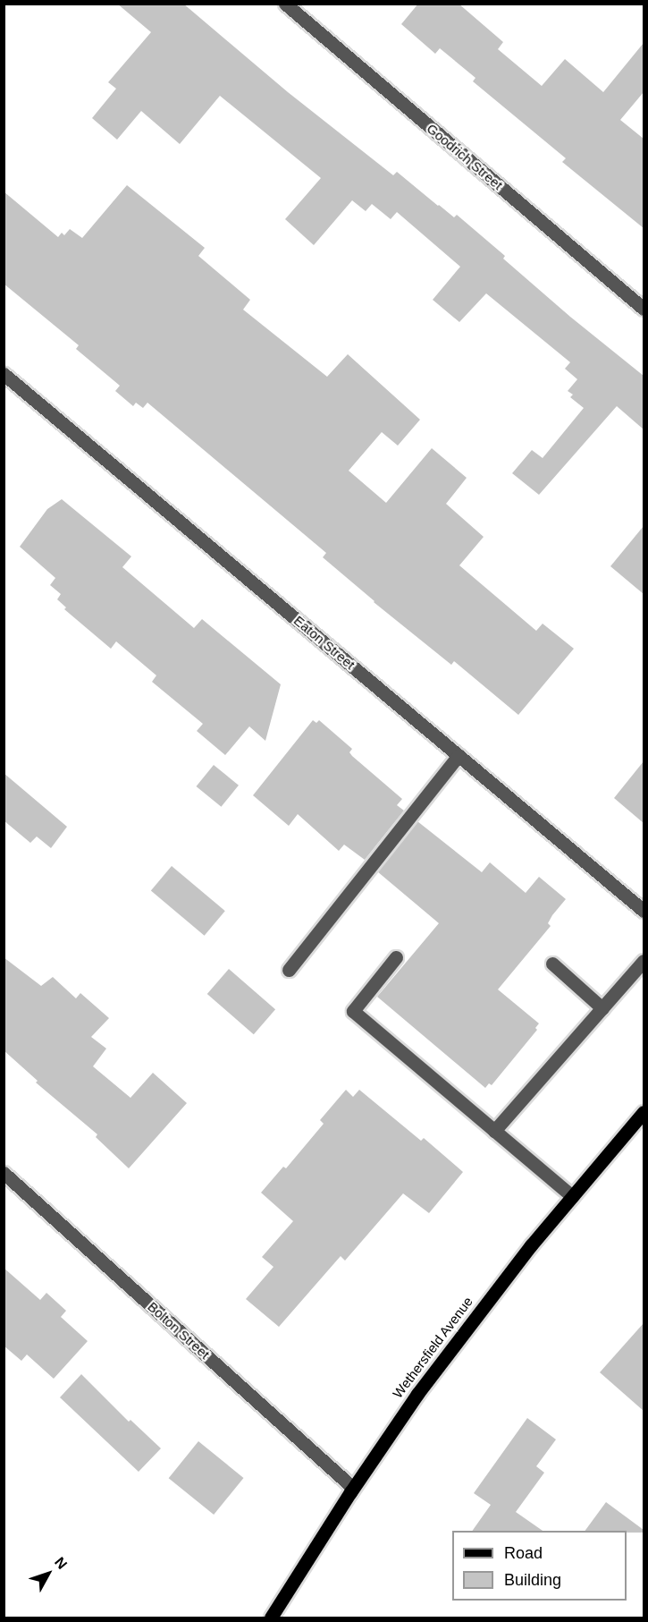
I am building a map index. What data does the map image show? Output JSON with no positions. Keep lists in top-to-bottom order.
{
  "streets": {
    "main road": ["Wethersfield Avenue"],
    "street": ["Goodrich Street", "Eaton Street", "Bolton Street"]
  },
  "crossings": [
    ["Bolton Street", "Wethersfield Avenue"]
  ],
  "legend": ["Road", "Building"],
  "north": "top right"
}
